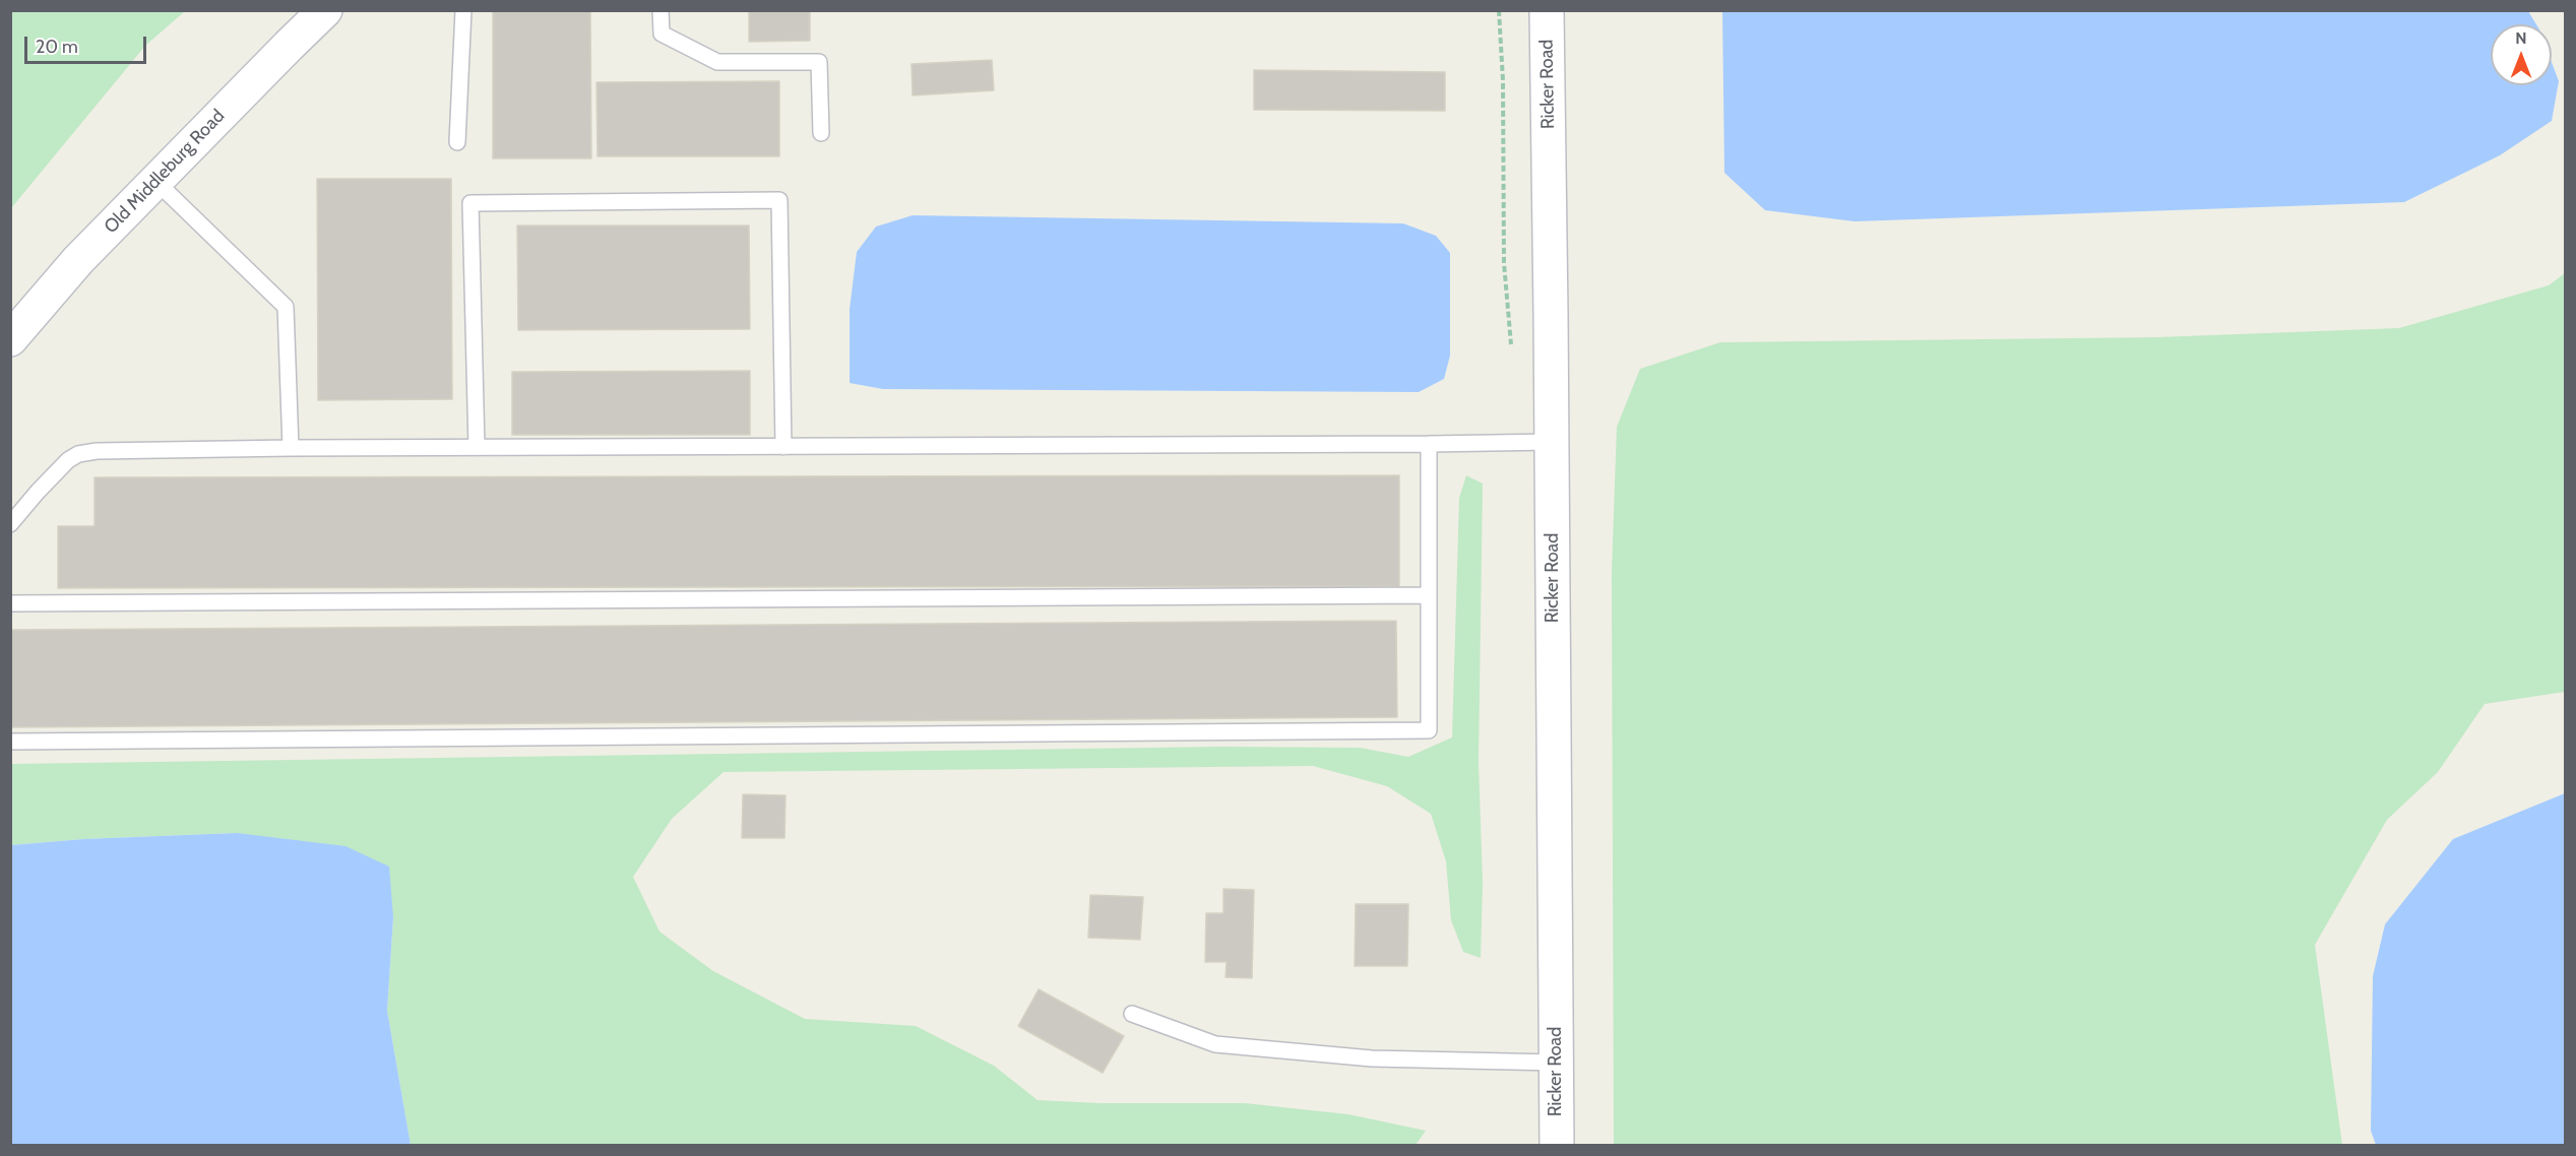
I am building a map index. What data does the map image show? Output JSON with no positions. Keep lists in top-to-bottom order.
{
  "streets": {
    "street": ["Ricker Road", "Old Middleburg Road"]
  },
  "scale_bar": "20 m",
  "north": "top"
}
